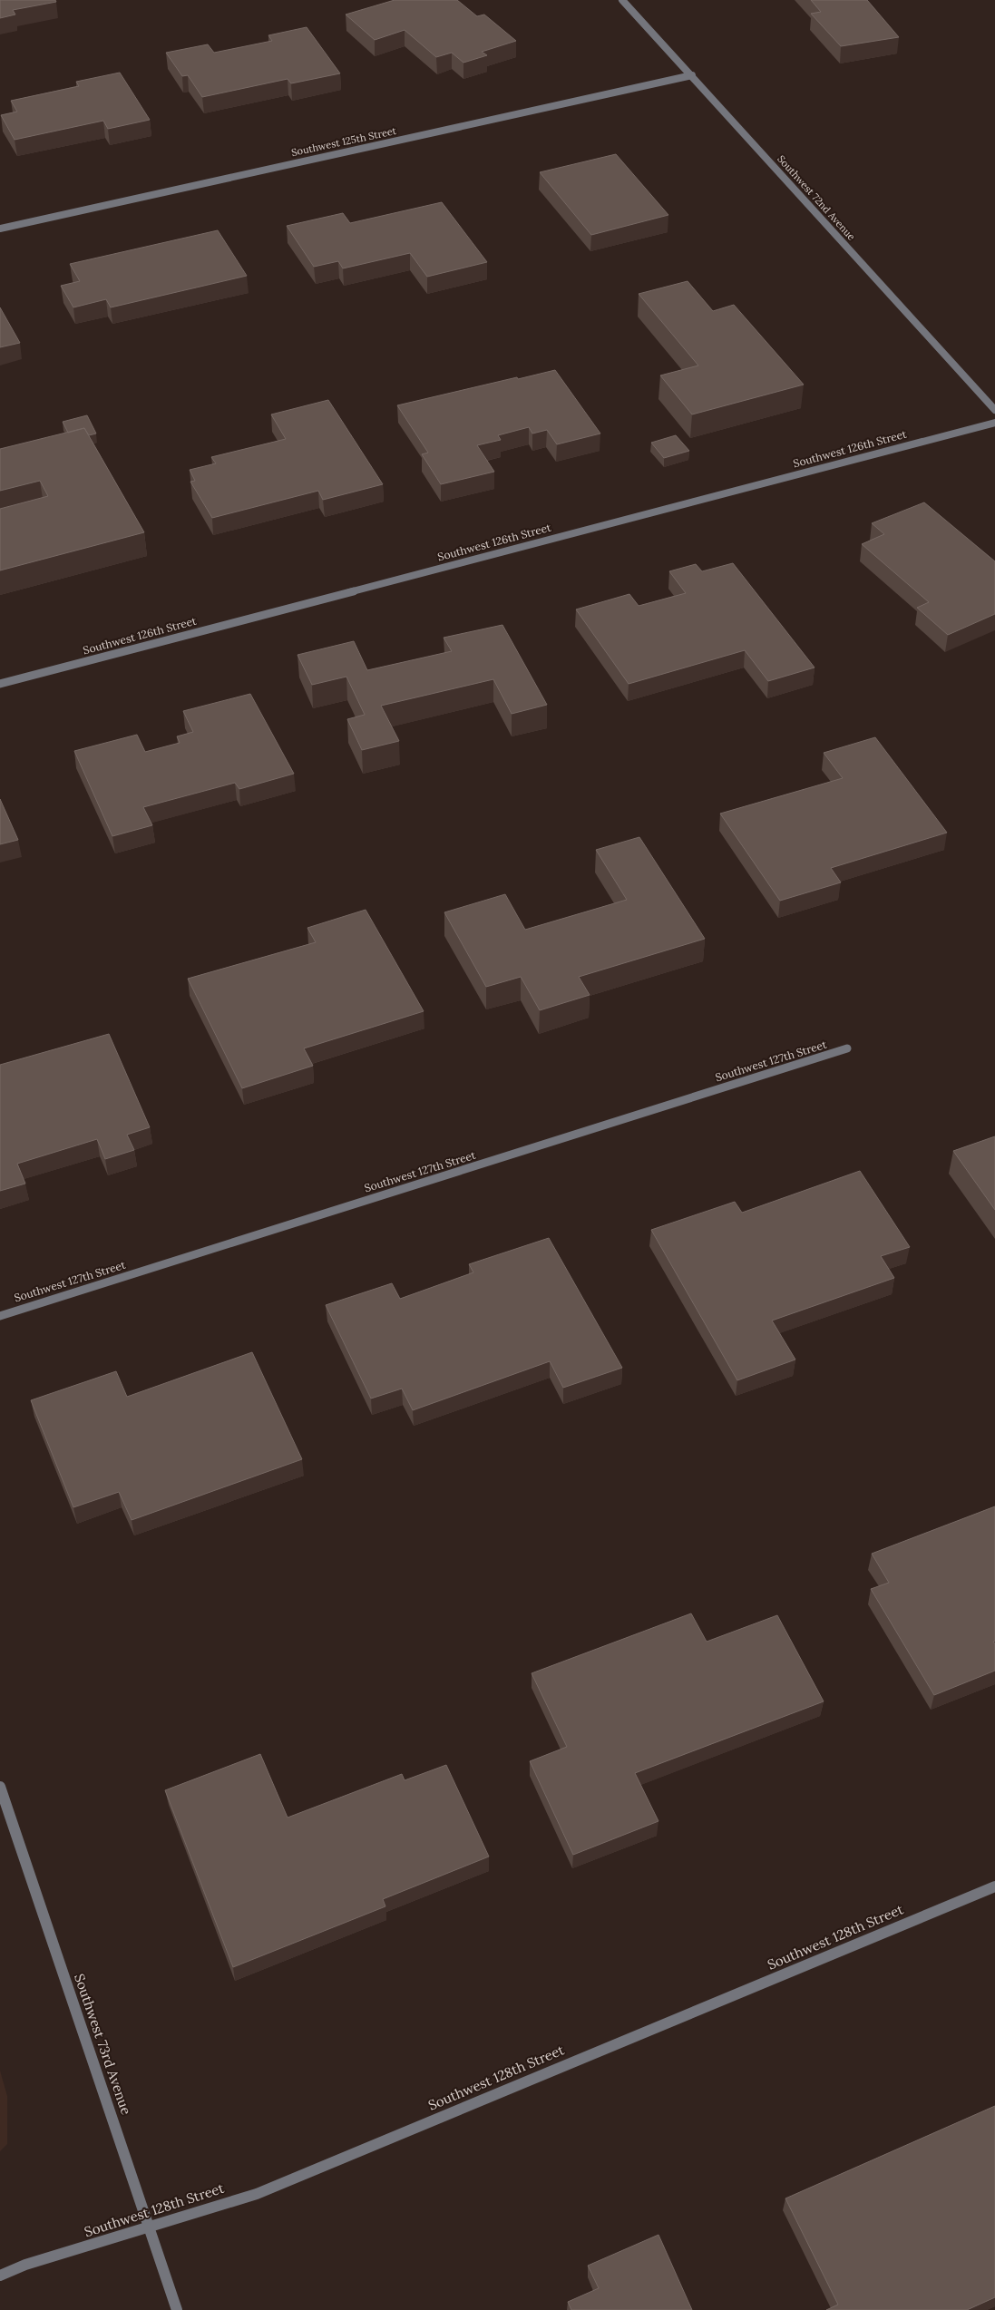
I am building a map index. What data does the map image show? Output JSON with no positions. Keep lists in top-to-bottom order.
{
  "streets": {
    "street": [
      "Southwest 125th Street",
      "Southwest 72nd Avenue",
      "Southwest 126th Street",
      "Southwest 127th Street",
      "Southwest 128th Street",
      "Southwest 73rd Avenue"
    ]
  },
  "crossings": [
    ["Southwest 125th Street", "Southwest 72nd Avenue"],
    ["Southwest 128th Street", "Southwest 73rd Avenue"]
  ]
}
